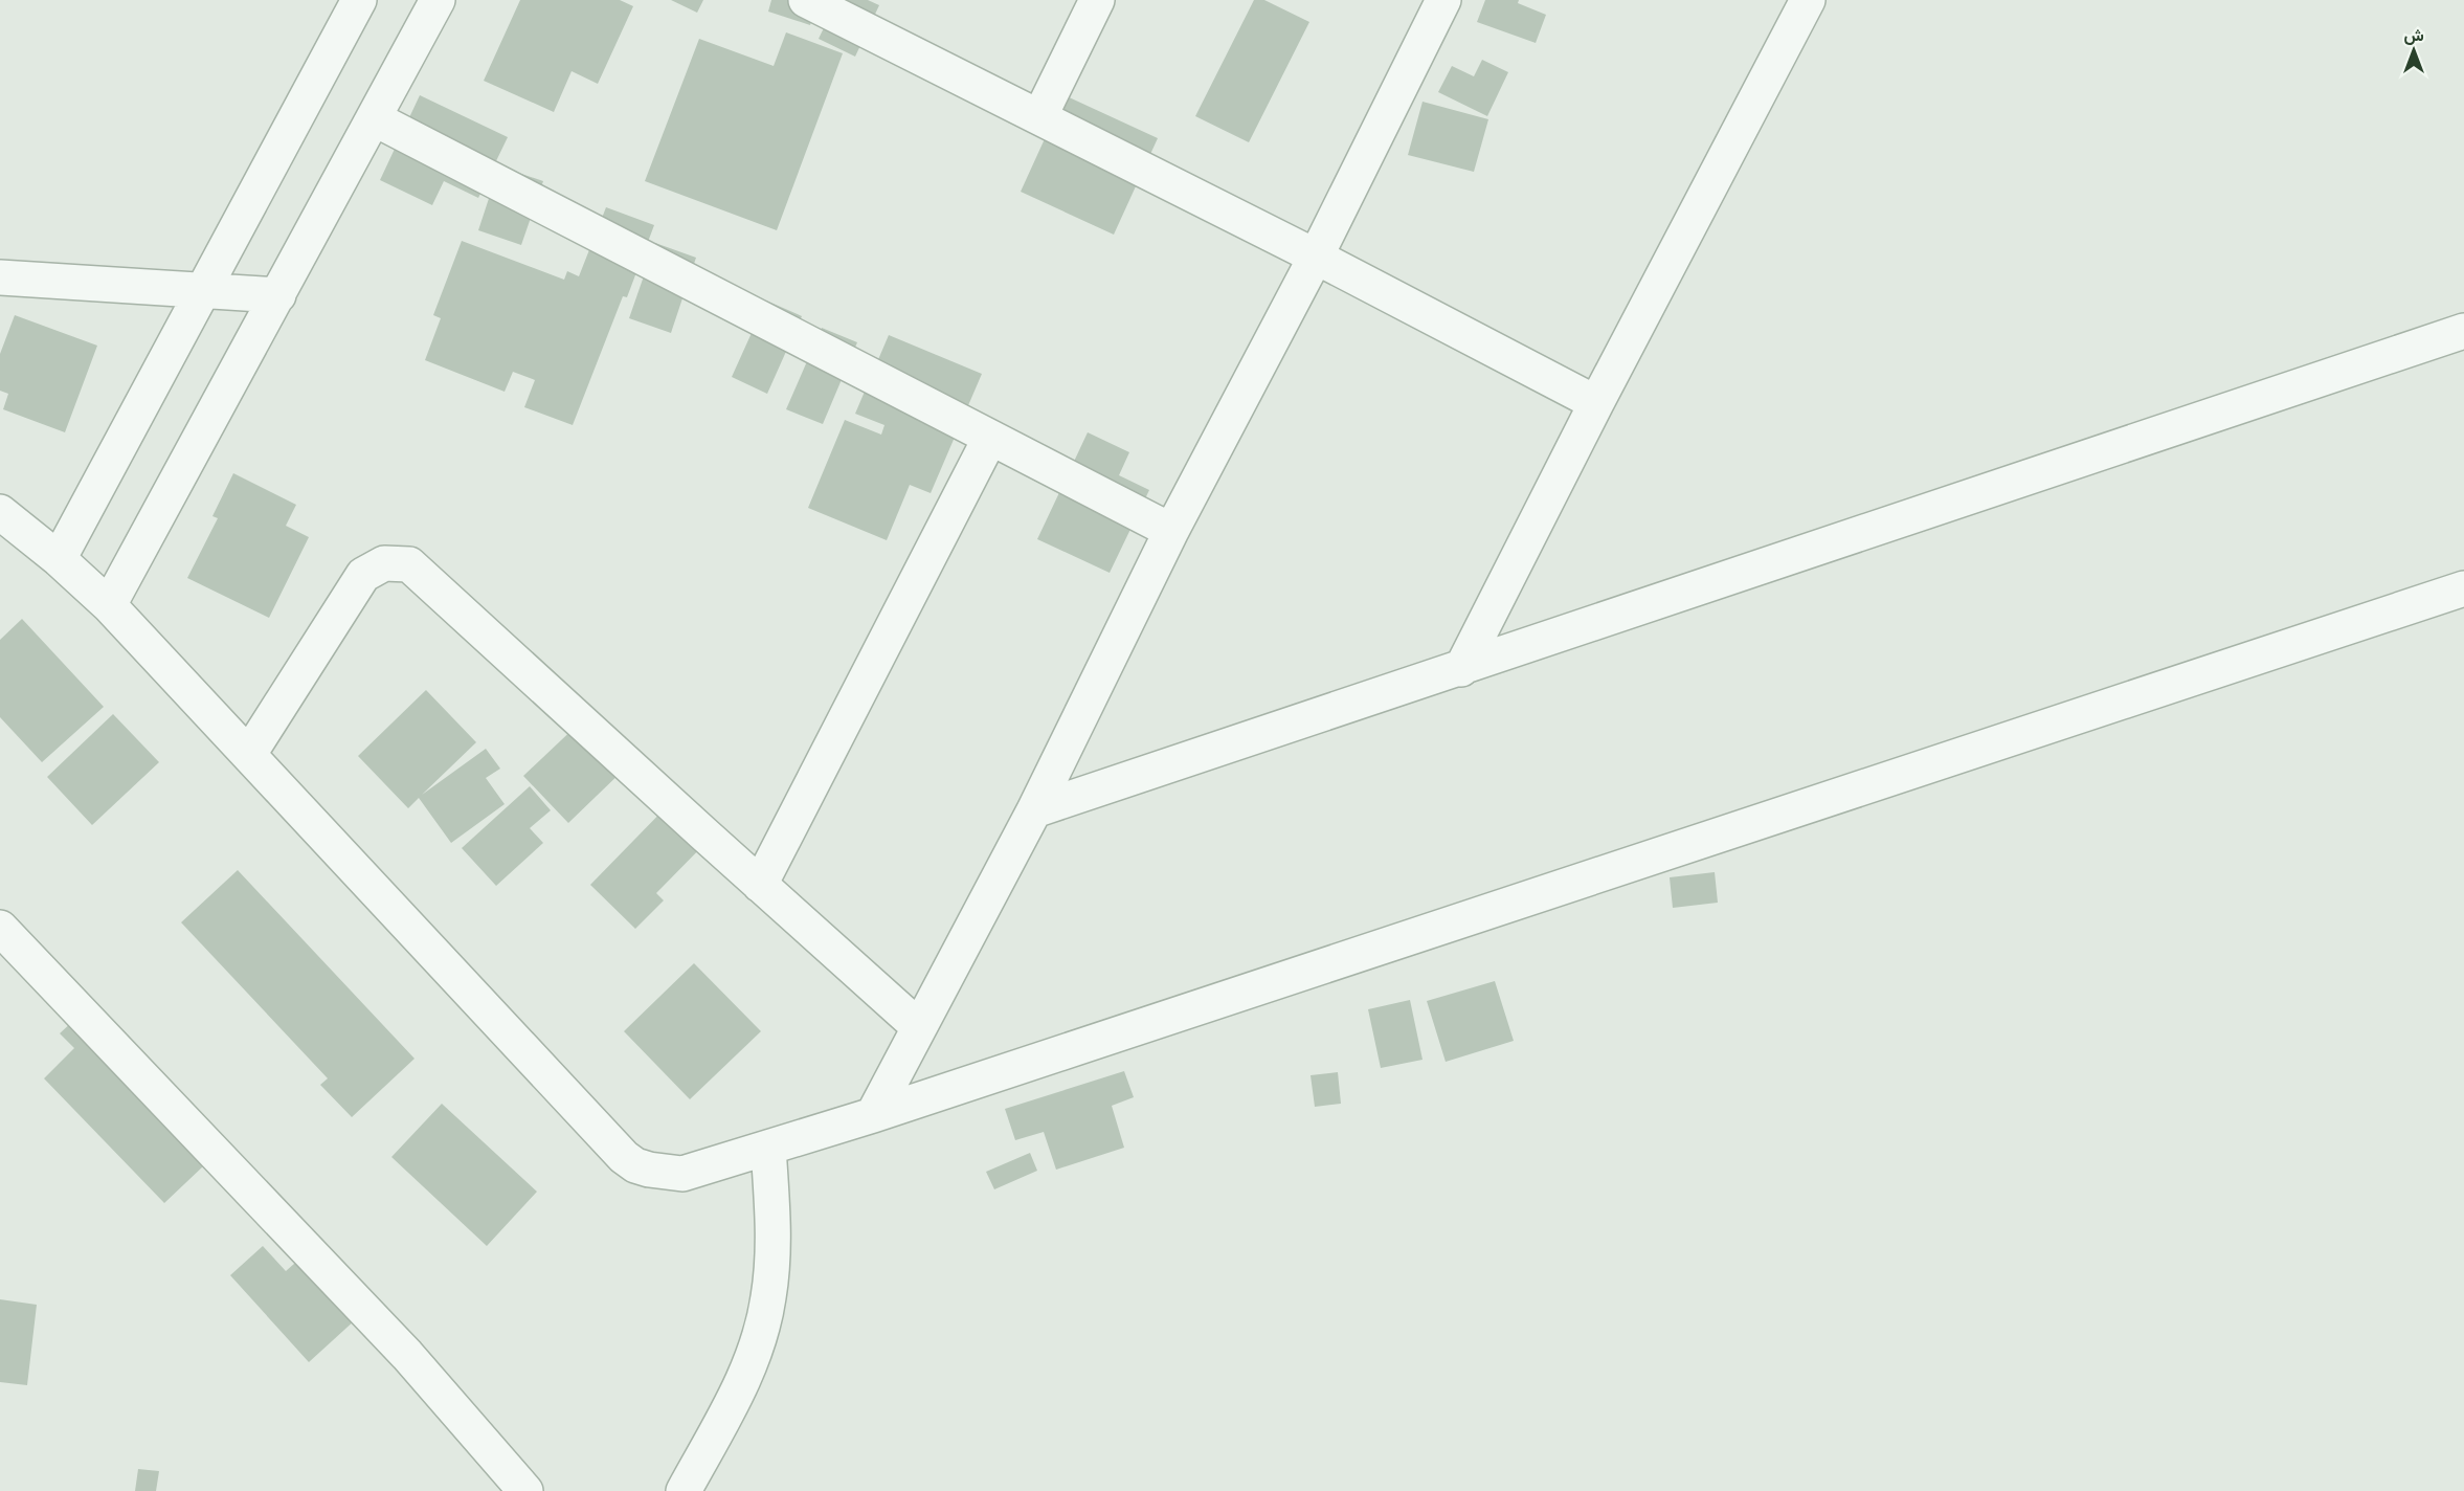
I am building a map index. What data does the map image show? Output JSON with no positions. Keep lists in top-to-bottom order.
{
  "north": "top"
}
